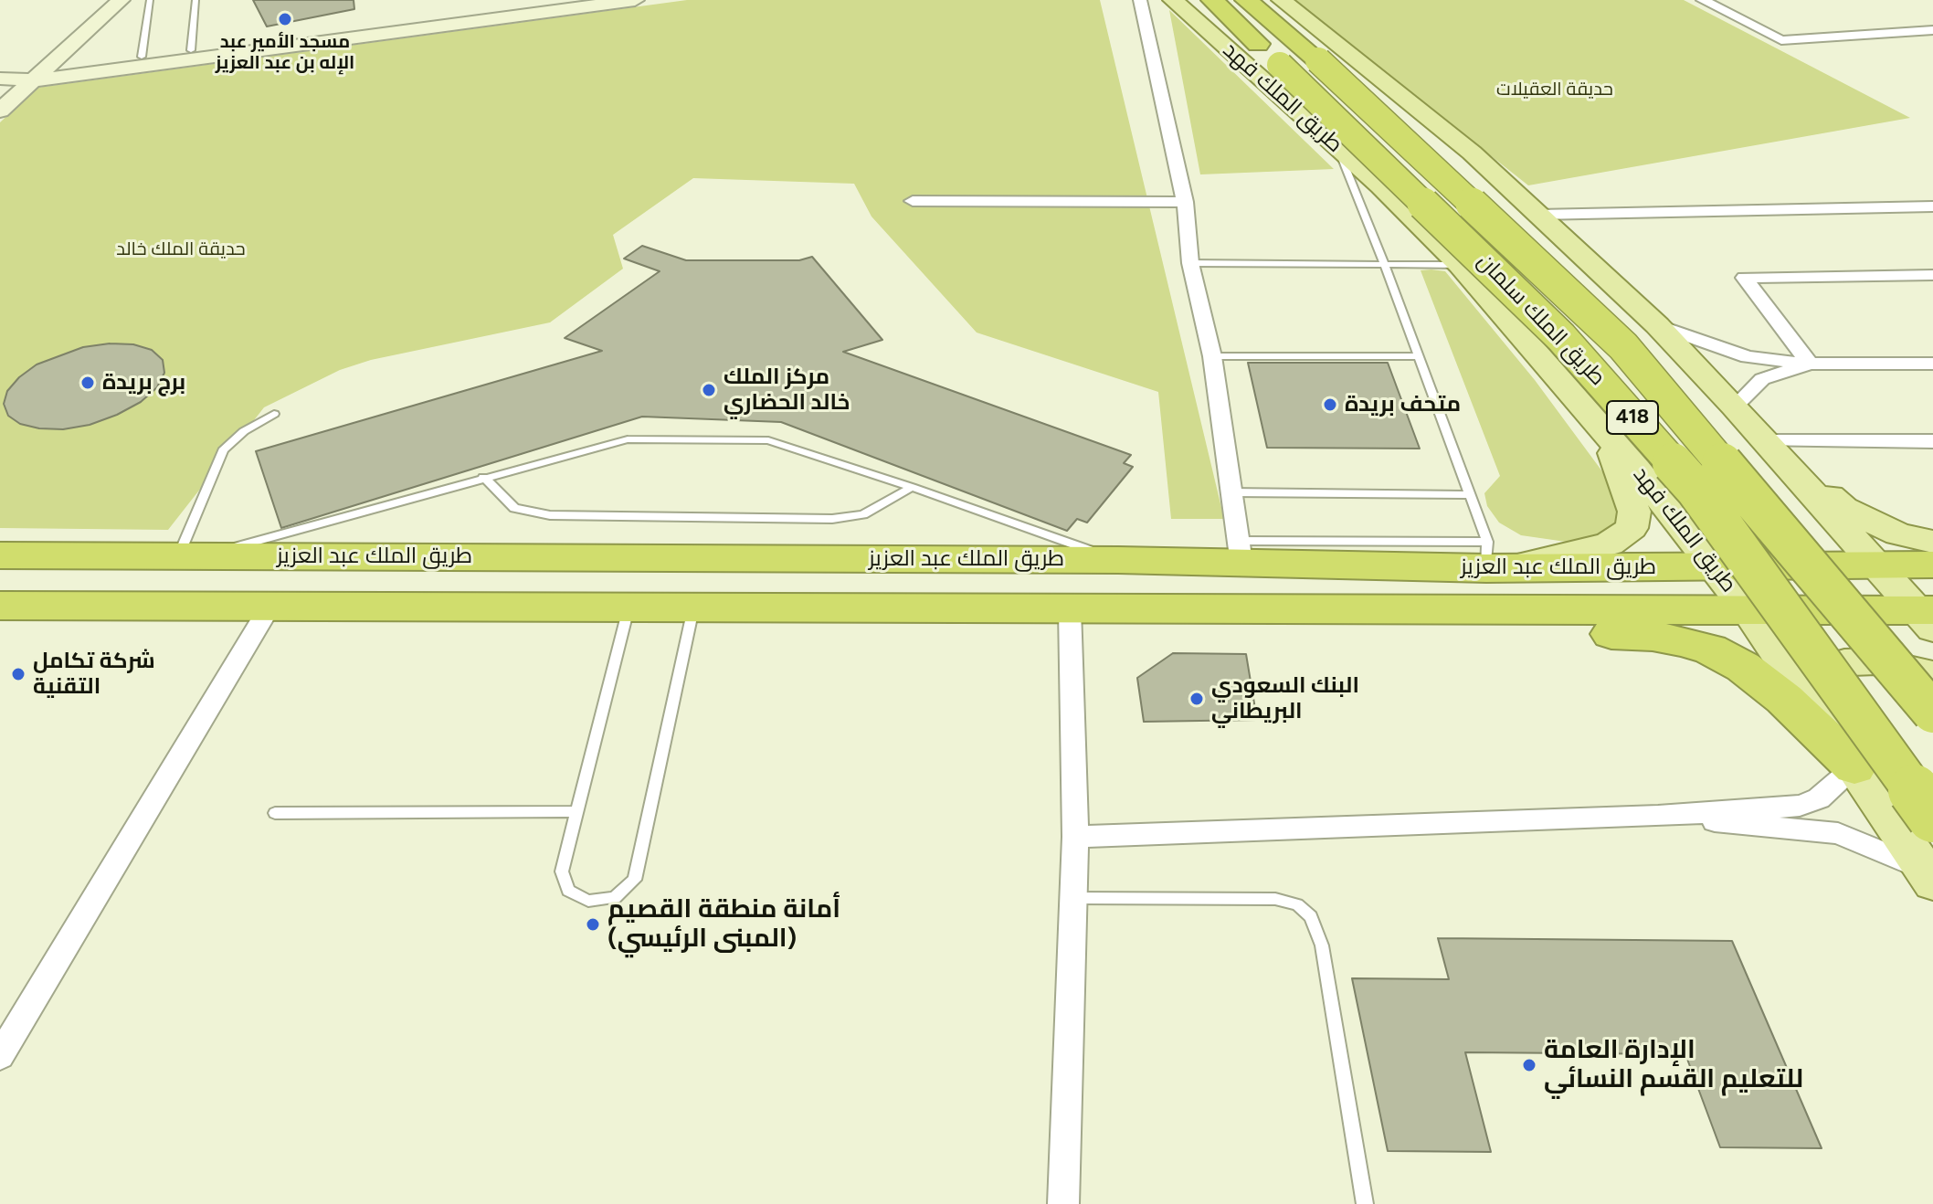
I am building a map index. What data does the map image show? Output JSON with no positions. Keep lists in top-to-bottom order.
{
  "streets": {
    "highway": ["طريق الملك سلمان", "418", "طريق الملك عبد العزيز"],
    "main road": ["طريق الملك فهد"]
  },
  "crossings": [
    ["طريق الملك فهد", "طريق الملك عبد العزيز"]
  ],
  "parks": ["حديقة العقيلات", "حديقة الملك خالد"],
  "places": [
    "مسجد الأمير عبد الإله بن عبد العزيز",
    "برج بريدة",
    "مركز الملك خالد الحضاري",
    "متحف بريدة",
    "شركة تكامل التقنية",
    "البنك السعودي البريطاني",
    "أمانة منطقة القصيم (المبنى الرئيسي)",
    "الإدارة العامة للتعليم القسم النسائي"
  ]
}
